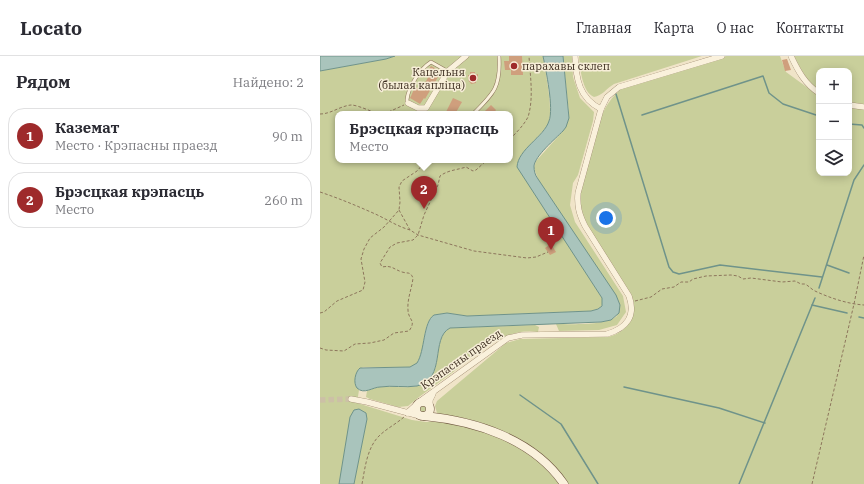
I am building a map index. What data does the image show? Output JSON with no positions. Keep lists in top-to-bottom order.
{
  "streets": {
    "street": ["Крэпасны праезд"]
  },
  "places": ["парахавы склеп", "Кацельня (былая капліца)"],
  "page": {
    "header": "Locato",
    "nav": [
      "Главная",
      "Карта",
      "О нас",
      "Контакты"
    ],
    "heading": ["Рядом", "Найдено: 2"],
    "map_buttons": ["+", "−"],
    "list": [
      {
        "mark": "1",
        "name": "Каземат",
        "note": "Место · Крэпасны праезд",
        "value": "90 m"
      },
      {
        "mark": "2",
        "name": "Брэсцкая крэпасць",
        "note": "Место",
        "value": "260 m"
      }
    ],
    "popup": ["Брэсцкая крэпасць", "Место"],
    "pins": ["2", "1"]
  }
}
